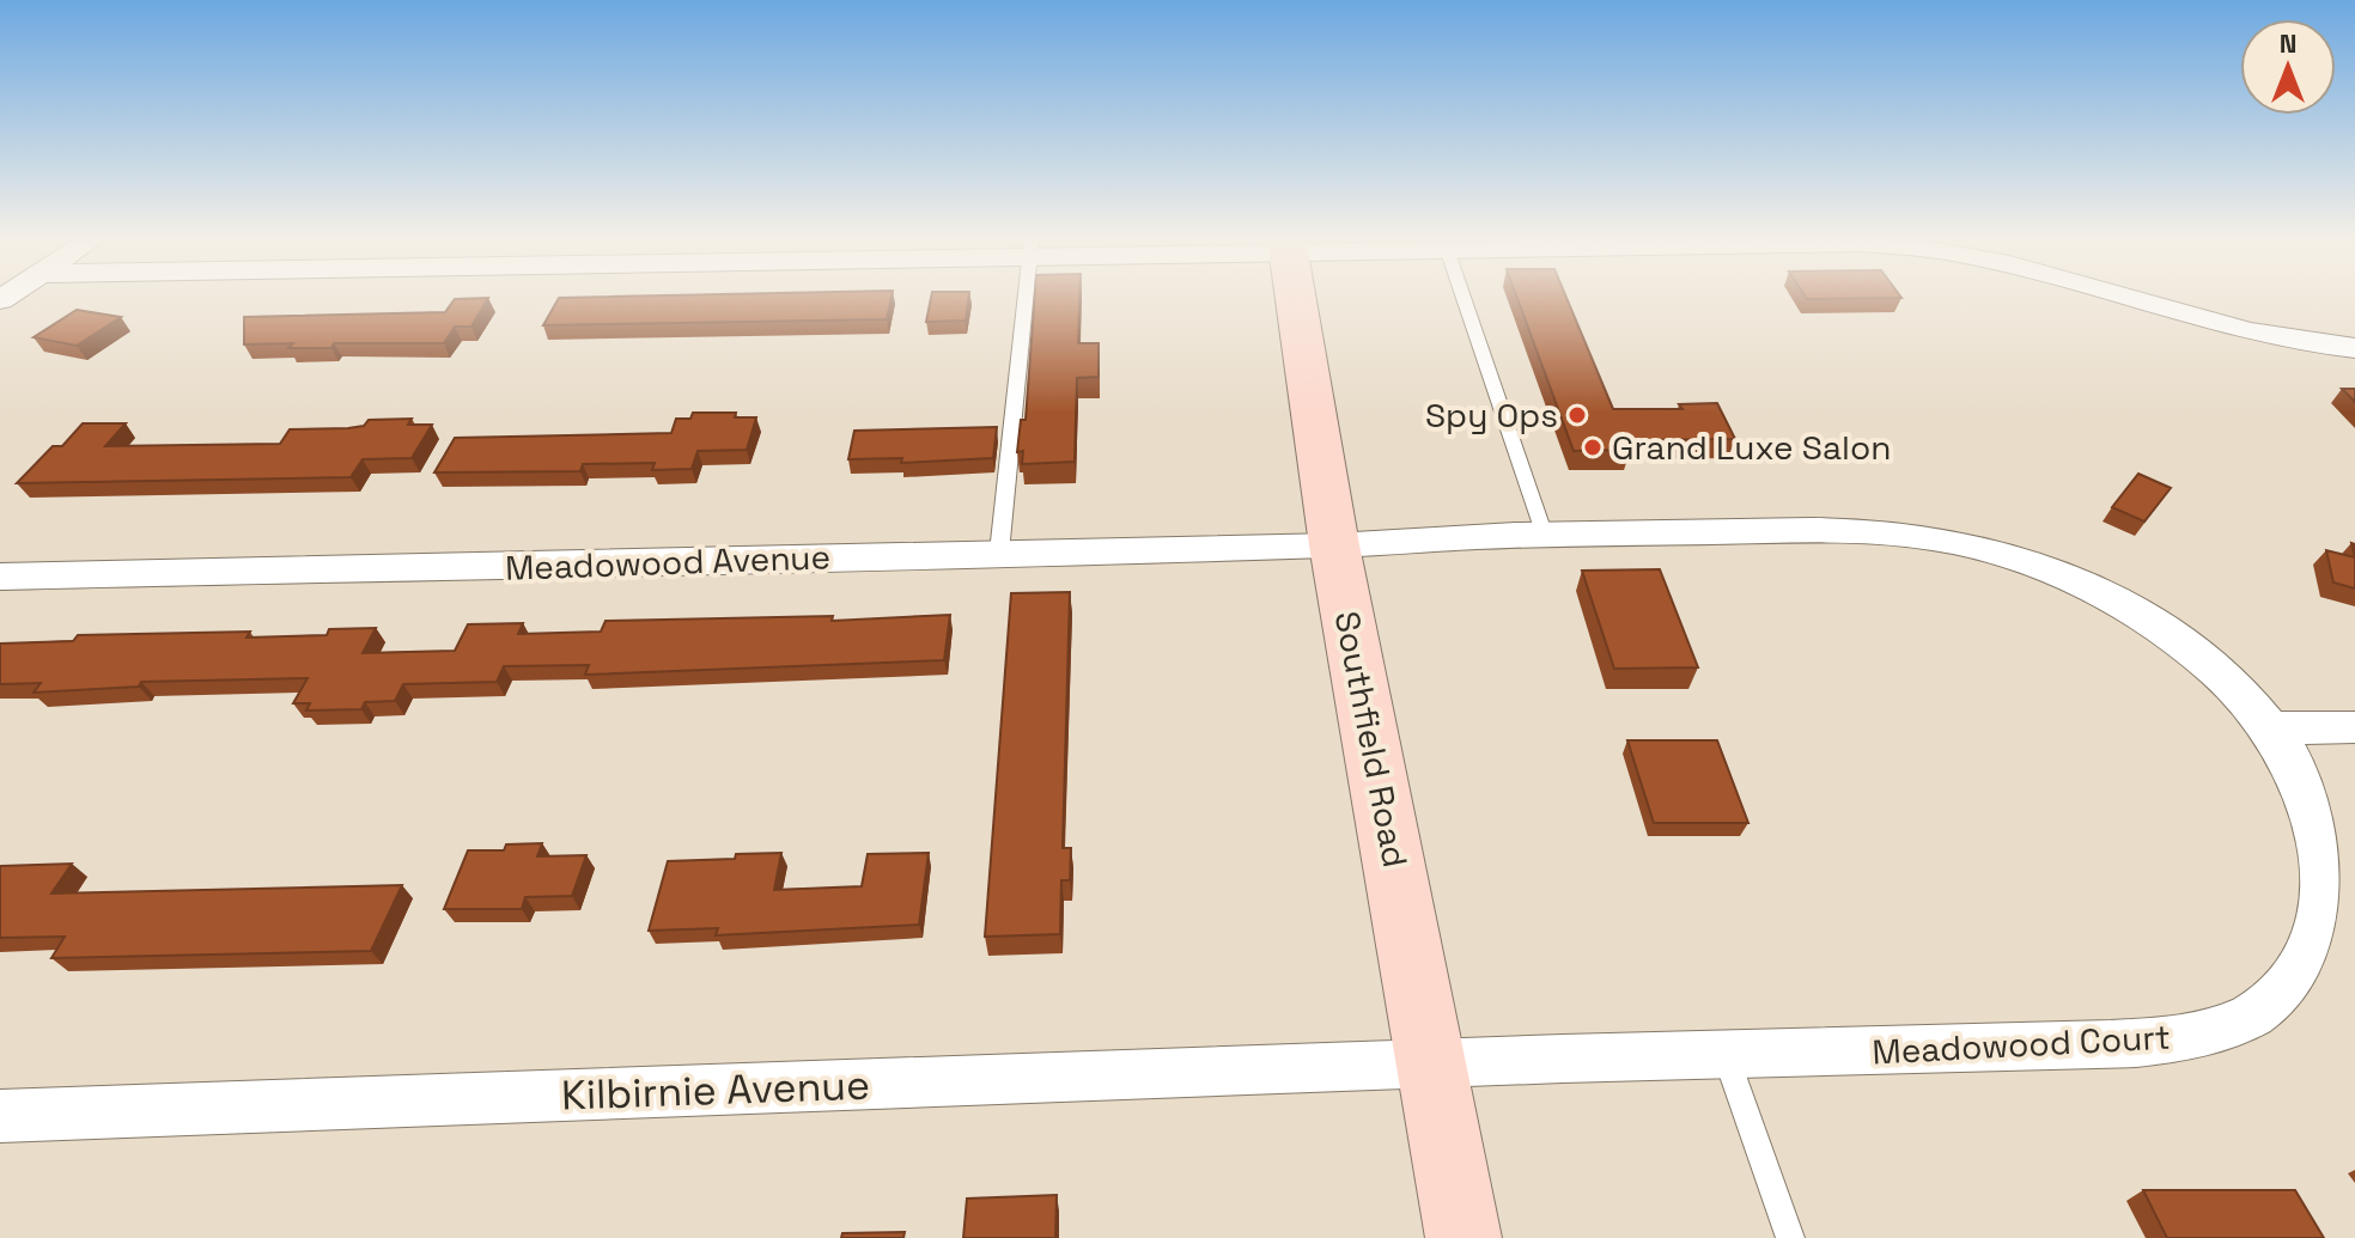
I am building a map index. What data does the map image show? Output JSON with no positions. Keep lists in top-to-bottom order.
{
  "streets": {
    "main road": ["Southfield Road"],
    "street": ["Meadowood Avenue", "Meadowood Court", "Kilbirnie Avenue"]
  },
  "crossings": [
    ["Meadowood Avenue", "Southfield Road"],
    ["Meadowood Avenue", "Meadowood Court"],
    ["Southfield Road", "Meadowood Court"],
    ["Southfield Road", "Kilbirnie Avenue"],
    ["Meadowood Court", "Kilbirnie Avenue"]
  ],
  "places": ["Spy Ops", "Grand Luxe Salon"],
  "north": "top"
}
